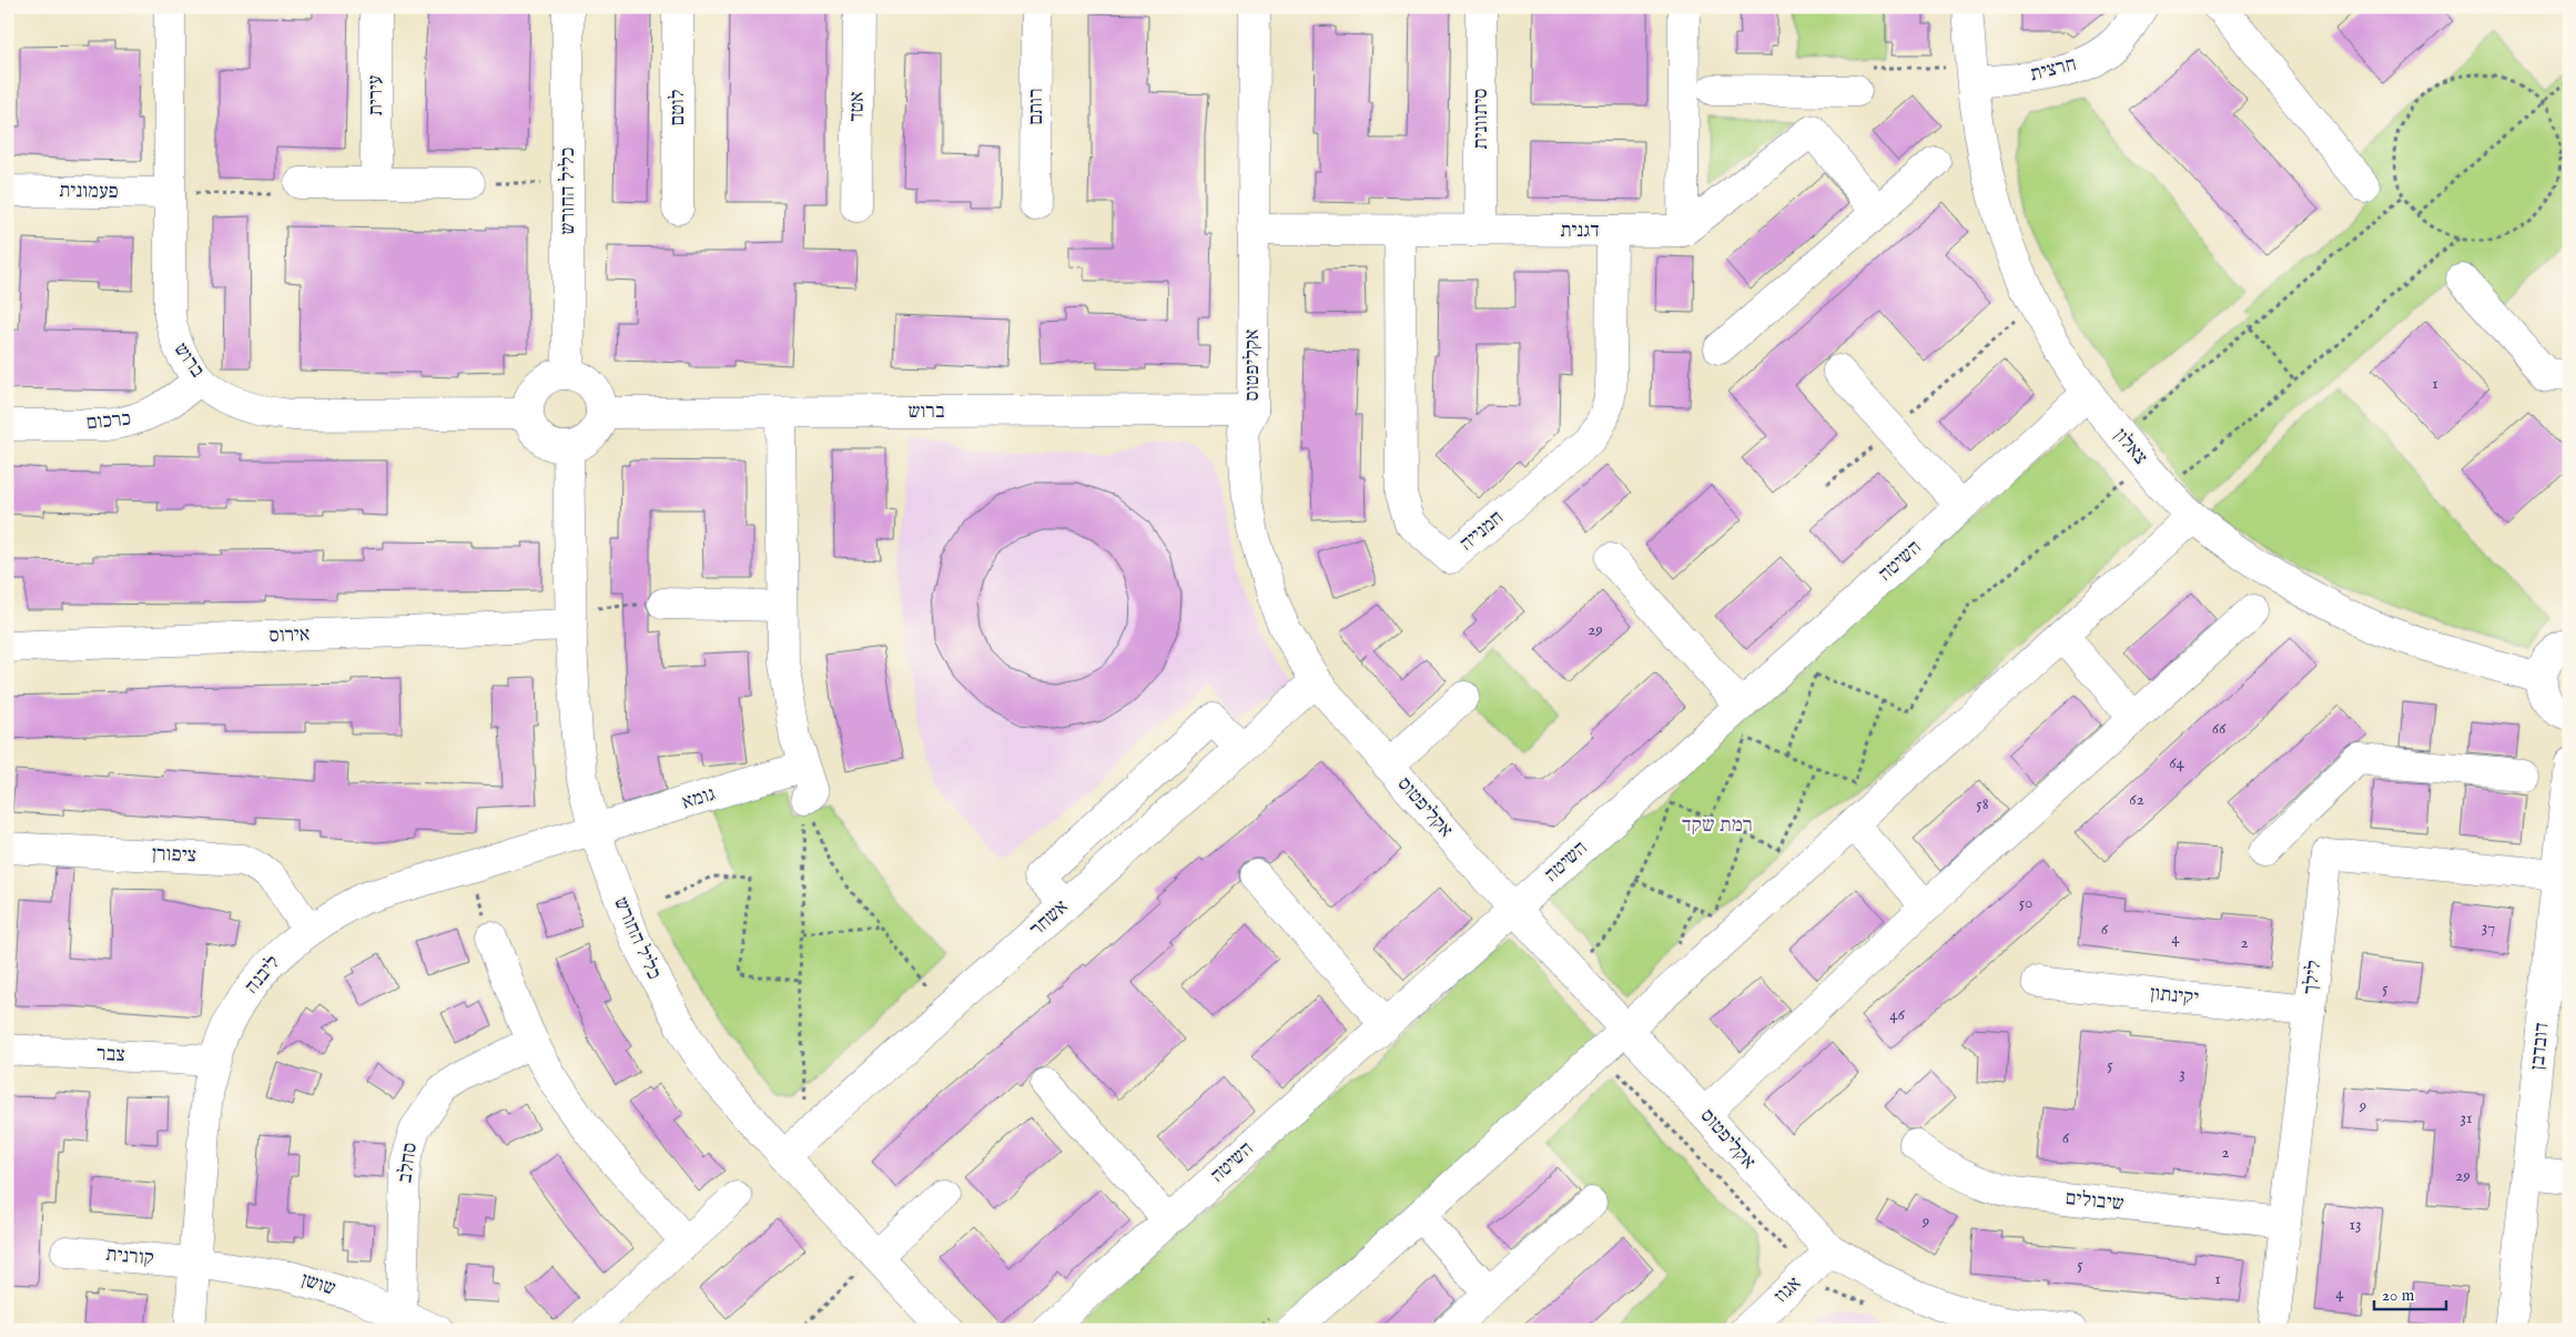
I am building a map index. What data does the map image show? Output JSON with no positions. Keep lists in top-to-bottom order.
{
  "streets": {
    "street": [
      "חרצית",
      "עירית",
      "אטד",
      "רותם",
      "לוטם",
      "סיתוונית",
      "כליל החורש",
      "פעמונית",
      "דגנית",
      "ברוש",
      "אקליפטוס",
      "כרכום",
      "צאלון",
      "חמנייה",
      "השיטה",
      "אירוס",
      "גומא",
      "ציפורן",
      "אשחר",
      "ליבנה",
      "לילך",
      "יקינתון",
      "דובדבן",
      "צבר",
      "סחלב",
      "שיבולים",
      "קורנית",
      "שושן",
      "אגוז"
    ]
  },
  "crossings": [
    ["חרצית", "צאלון"],
    ["סיתוונית", "דגנית"],
    ["כליל החורש", "ברוש"],
    ["כליל החורש", "אירוס"],
    ["כליל החורש", "גומא"],
    ["כליל החורש", "אשחר"],
    ["כליל החורש", "ליבנה"],
    ["פעמונית", "ברוש"],
    ["דגנית", "אקליפטוס"],
    ["דגנית", "חמנייה"],
    ["ברוש", "אקליפטוס"],
    ["ברוש", "כרכום"],
    ["אקליפטוס", "השיטה"],
    ["אקליפטוס", "אשחר"],
    ["אקליפטוס", "אגוז"],
    ["צאלון", "השיטה"],
    ["גומא", "ליבנה"],
    ["ציפורן", "ליבנה"],
    ["ליבנה", "צבר"],
    ["ליבנה", "קורנית"],
    ["ליבנה", "שושן"],
    ["לילך", "יקינתון"],
    ["לילך", "שיבולים"],
    ["סחלב", "שושן"],
    ["קורנית", "שושן"]
  ],
  "districts": ["רמת שקד"],
  "house_numbers": [
    "1",
    "29",
    "66",
    "64",
    "62",
    "58",
    "50",
    "37",
    "6",
    "4",
    "2",
    "5",
    "46",
    "5",
    "3",
    "9",
    "31",
    "6",
    "2",
    "29",
    "9",
    "13",
    "5",
    "1",
    "4"
  ],
  "scale_bar": "20 m"
}
